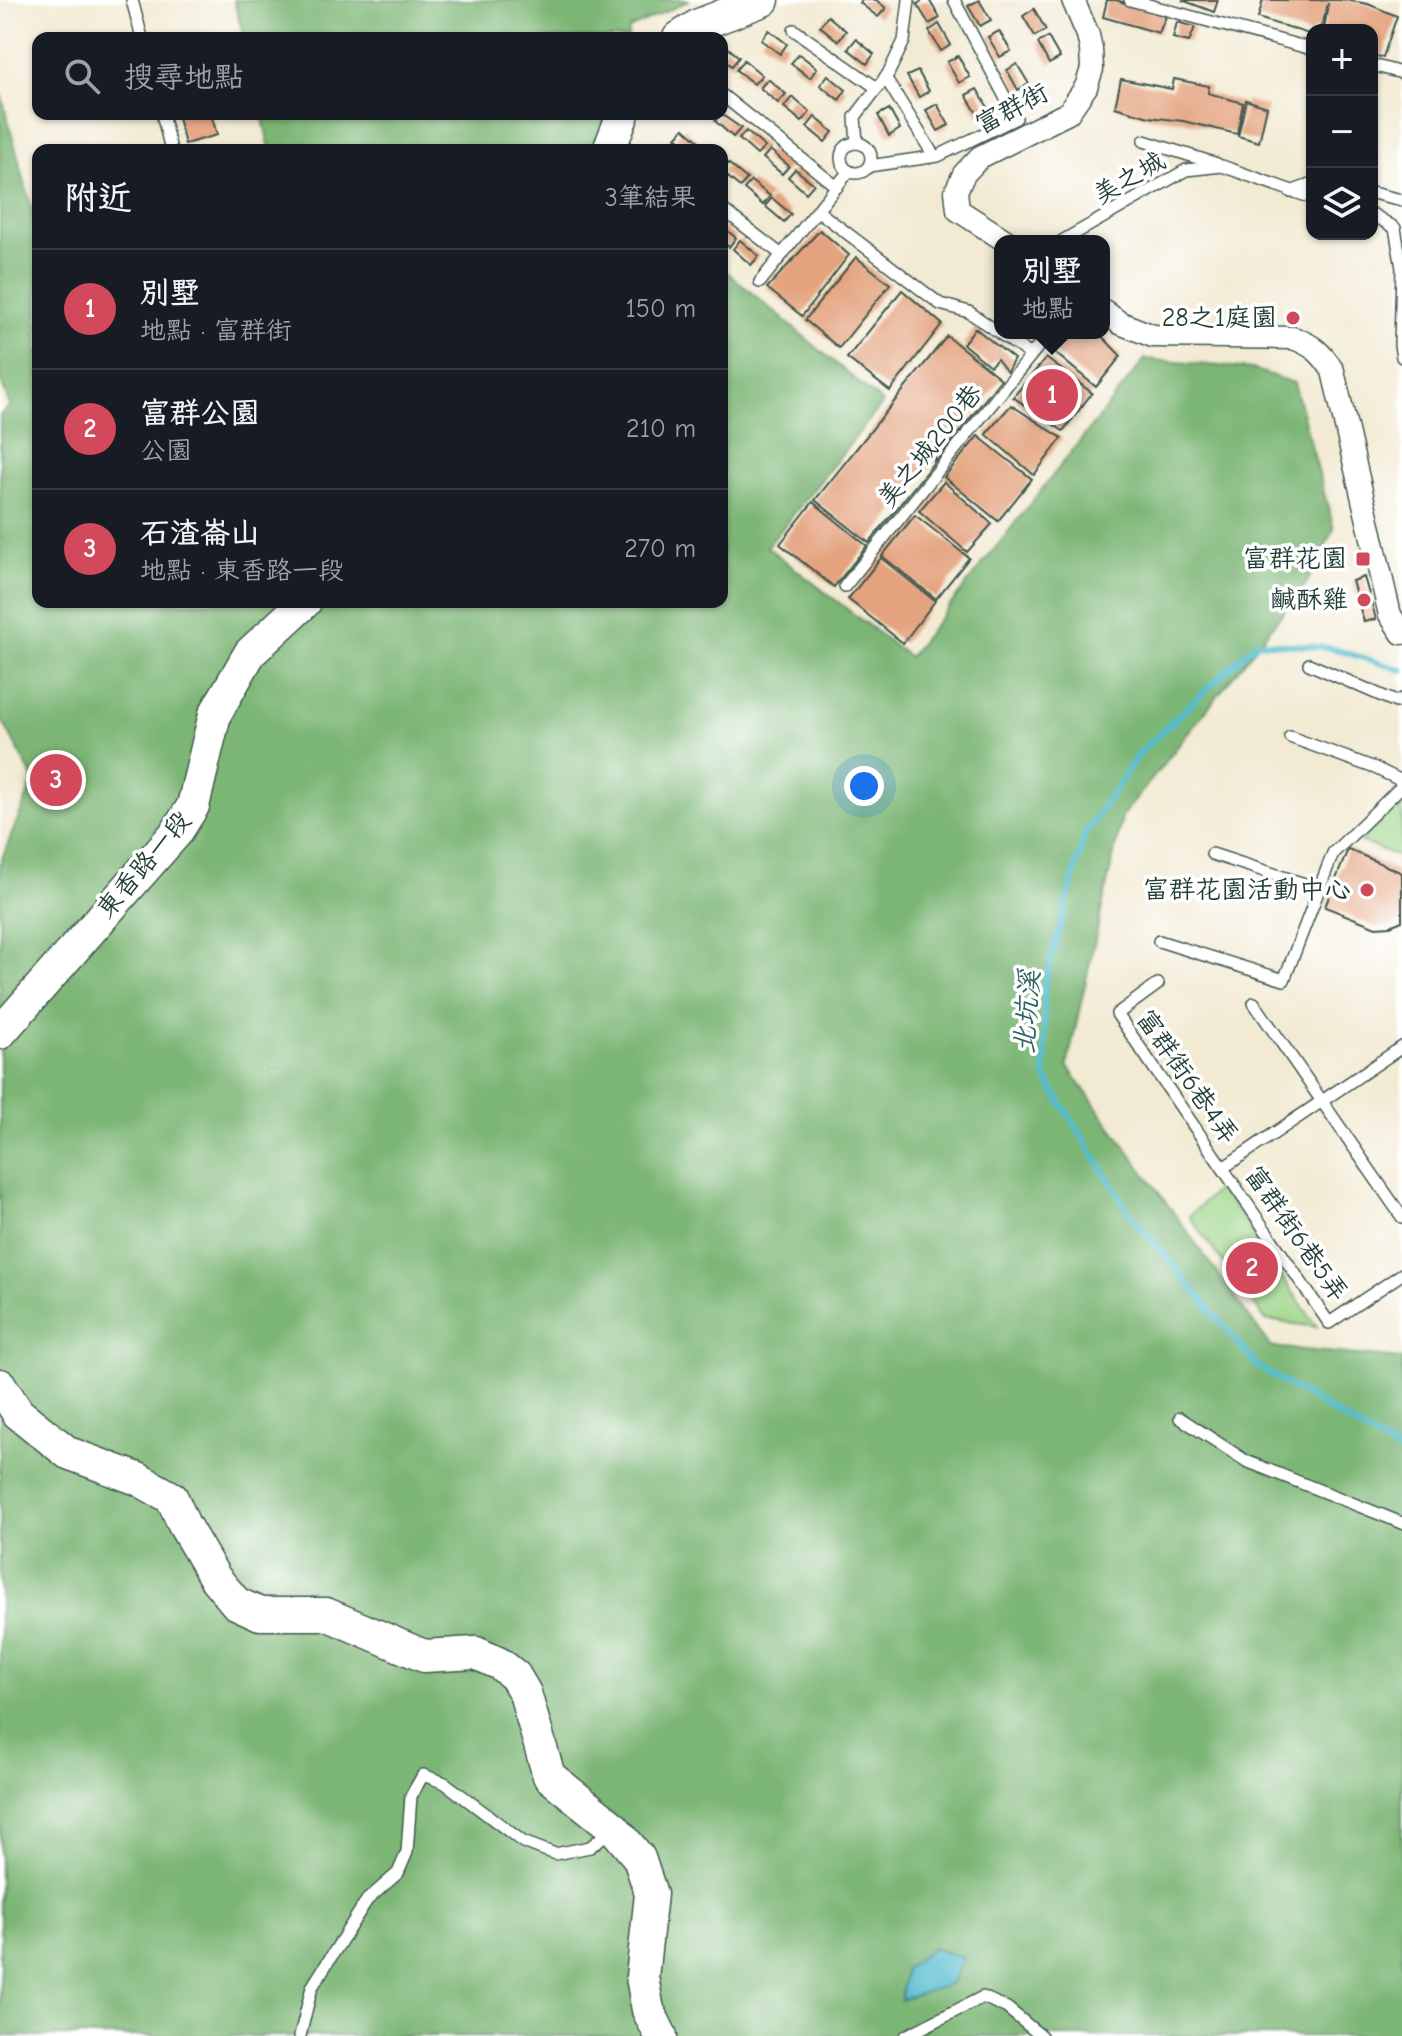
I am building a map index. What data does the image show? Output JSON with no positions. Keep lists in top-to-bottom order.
{
  "streets": {
    "street": ["富群街", "東香路一段"],
    "lane": [
      "美之城",
      "美之城200巷",
      "富群街6巷4弄",
      "富群街6巷5弄"
    ]
  },
  "crossings": [
    ["富群街6巷4弄", "富群街6巷5弄"]
  ],
  "water": ["北坑溪"],
  "places": {
    "other": ["28之1庭園", "鹹酥雞", "富群花園活動中心"],
    "transit": ["富群花園"]
  },
  "page": {
    "map_buttons": ["+", "−"],
    "search": "搜尋地點",
    "heading": ["附近", "3筆結果"],
    "popup": ["別墅", "地點"],
    "list": [
      {
        "mark": "1",
        "name": "別墅",
        "note": "地點 · 富群街",
        "value": "150 m"
      },
      {
        "mark": "2",
        "name": "富群公園",
        "note": "公園",
        "value": "210 m"
      },
      {
        "mark": "3",
        "name": "石渣崙山",
        "note": "地點 · 東香路一段",
        "value": "270 m"
      }
    ],
    "pins": ["1", "3", "2"]
  }
}
